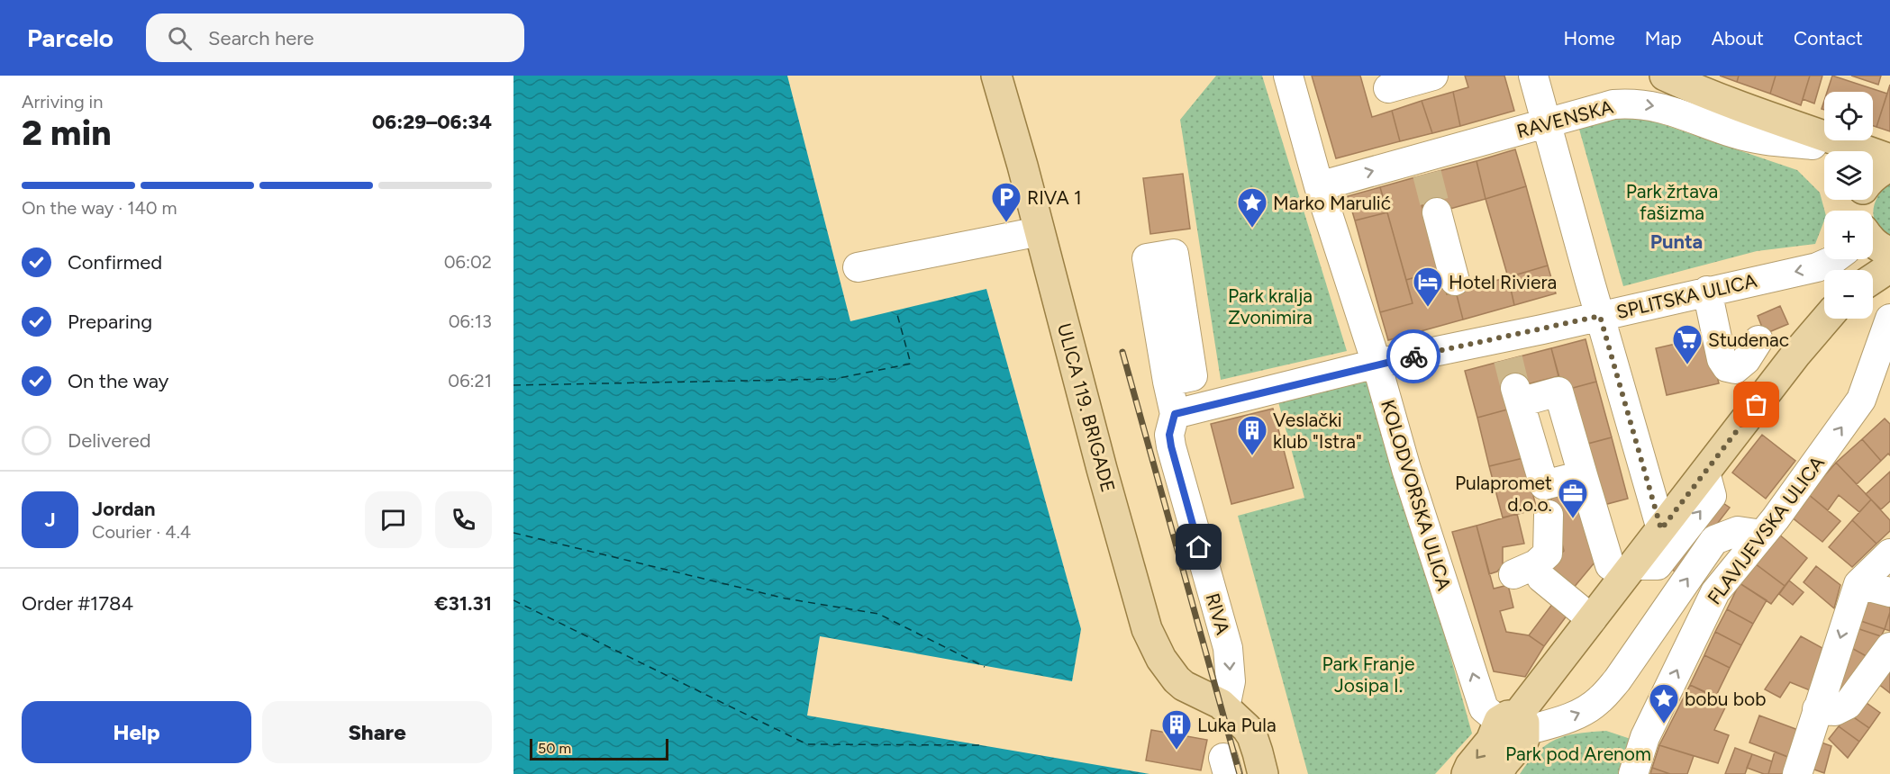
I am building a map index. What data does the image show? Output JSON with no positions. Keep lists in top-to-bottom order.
{
  "streets": {
    "main road": ["ULICA 119. BRIGADE"],
    "street": [
      "RAVENSKA",
      "SPLITSKA ULICA",
      "KOLODVORSKA ULICA",
      "FLAVIJEVSKA ULICA",
      "RIVA"
    ]
  },
  "crossings": [
    ["RAVENSKA", "KOLODVORSKA ULICA"],
    ["SPLITSKA ULICA", "KOLODVORSKA ULICA"],
    ["SPLITSKA ULICA", "RIVA"],
    ["ULICA 119. BRIGADE", "RIVA"]
  ],
  "one_way": ["RAVENSKA", "RIVA"],
  "districts": ["Punta"],
  "parks": [
    "Park žrtava fašizma",
    "Park kralja Zvonimira",
    "Park Franje Josipa I.",
    "Park pod Arenom"
  ],
  "places": {
    "parking": ["RIVA 1"],
    "place": ["Marko Marulić", "bobu bob"],
    "hotel": ["Hotel Riviera"],
    "supermarket": ["Studenac"],
    "building": ["Veslački klub \"Istra\"", "Luka Pula"],
    "office": ["Pulapromet d.o.o."]
  },
  "scale_bar": "50 m",
  "page": {
    "header": "Parcelo",
    "search": "Search here",
    "nav": [
      "Home",
      "Map",
      "About",
      "Contact"
    ],
    "heading": ["2 min", "Arriving in", "06:29–06:34"],
    "panel": [
      "Jordan",
      "Courier · 4.4",
      "Order #1784",
      "€31.31"
    ],
    "map_buttons": ["+", "−"],
    "bar": "On the way · 140 m",
    "list": [
      ["Confirmed", "06:02"],
      ["Preparing", "06:13"],
      ["On the way", "06:21"],
      "Delivered"
    ],
    "round": "J",
    "buttons": ["Help", "Share"],
    "scale": "50 m"
  }
}
